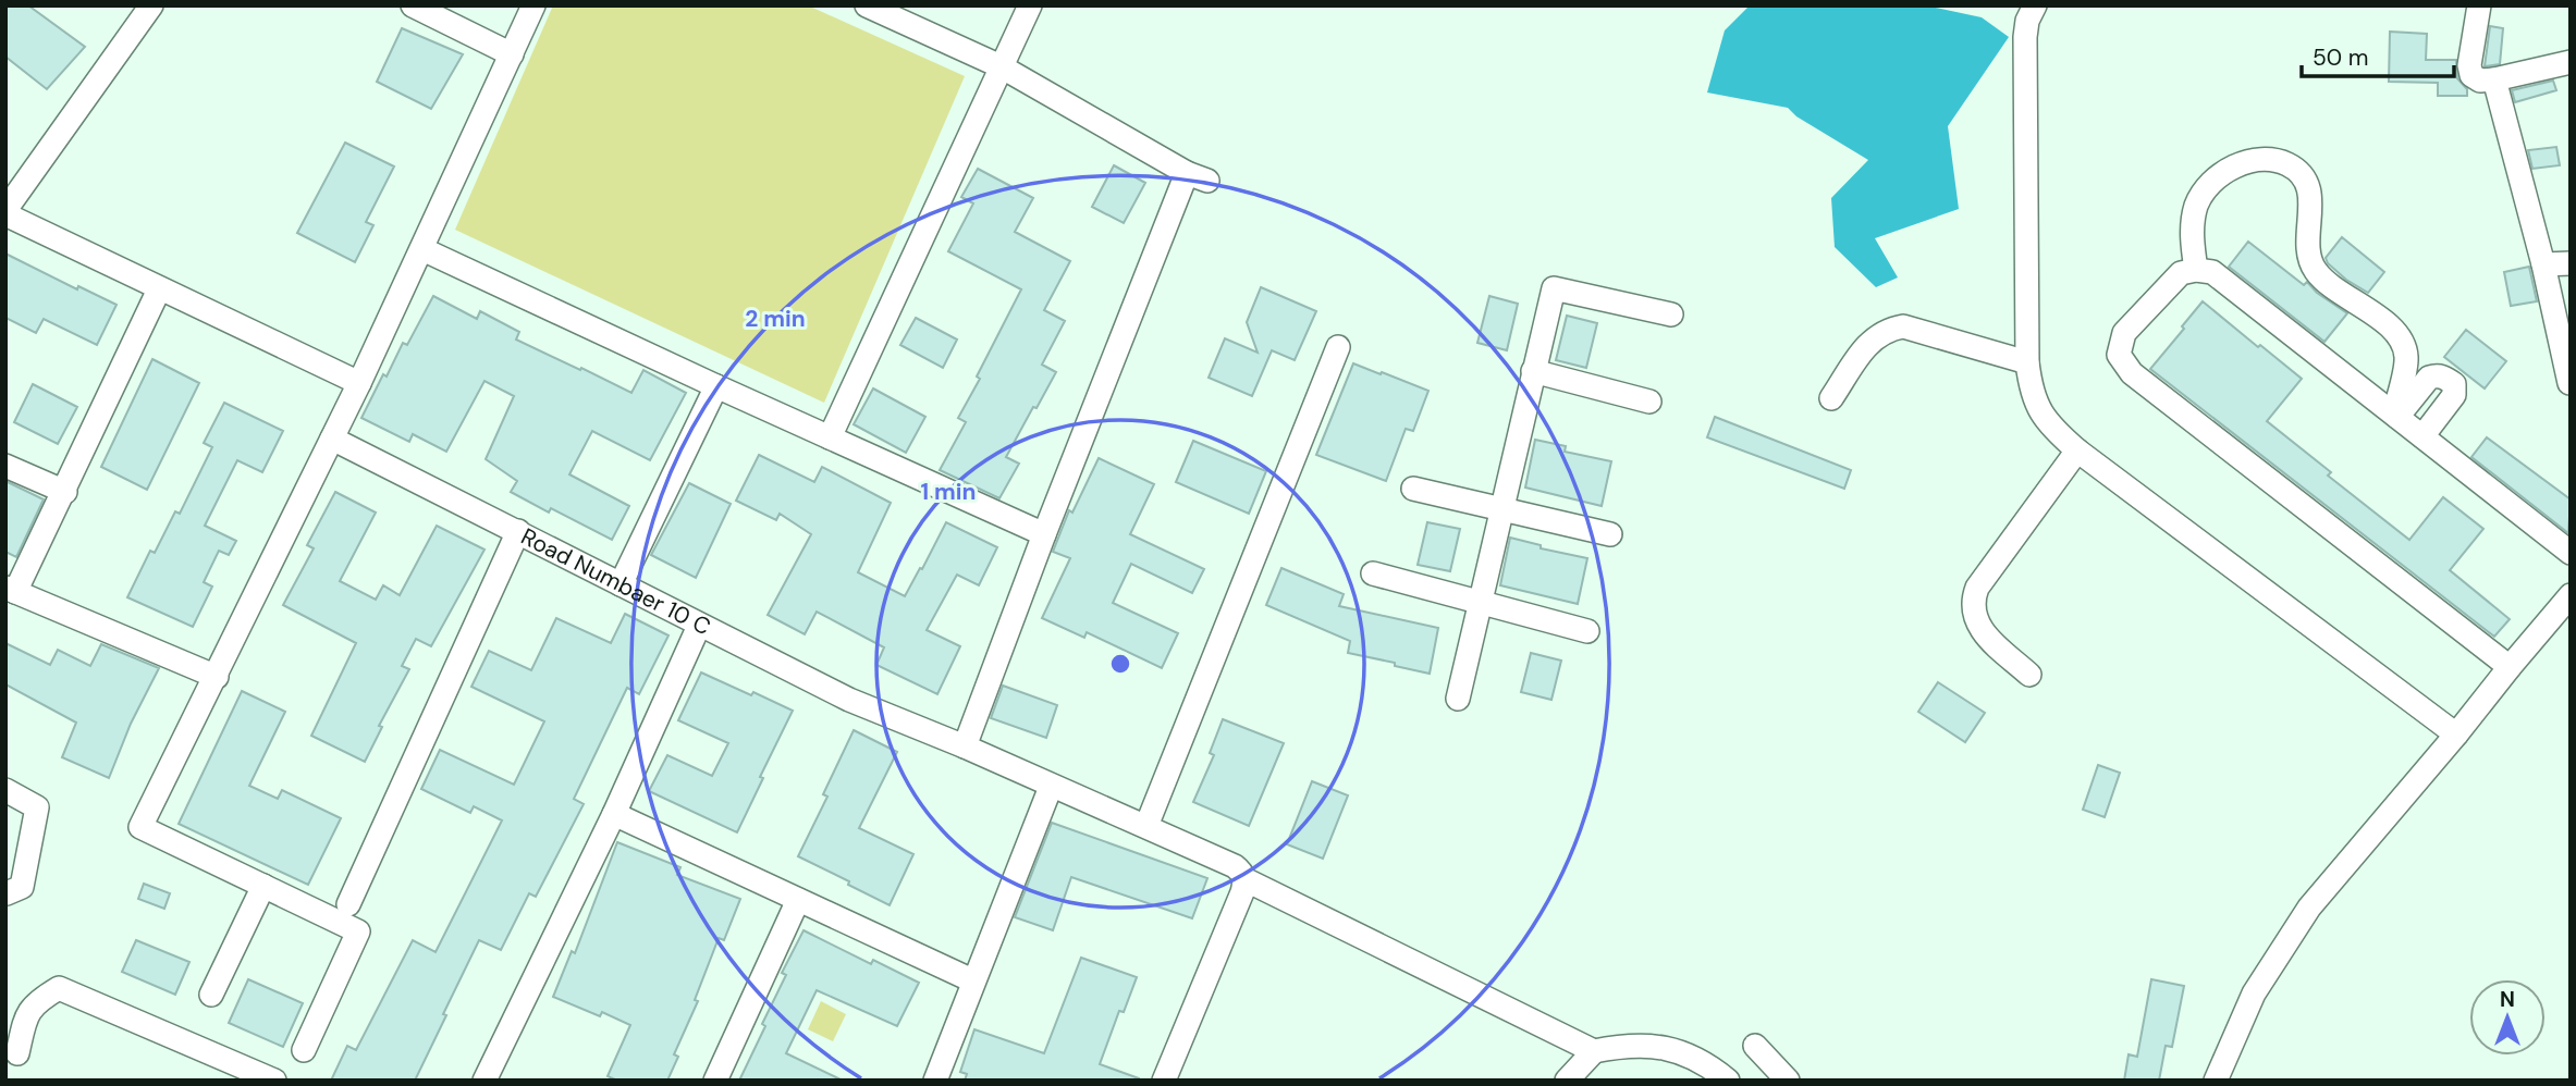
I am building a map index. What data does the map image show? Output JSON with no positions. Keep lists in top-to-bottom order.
{
  "streets": {
    "street": ["Road Numbaer 10 C"]
  },
  "scale_bar": "50 m",
  "north": "top",
  "rings": ["2 min", "1 min"]
}
